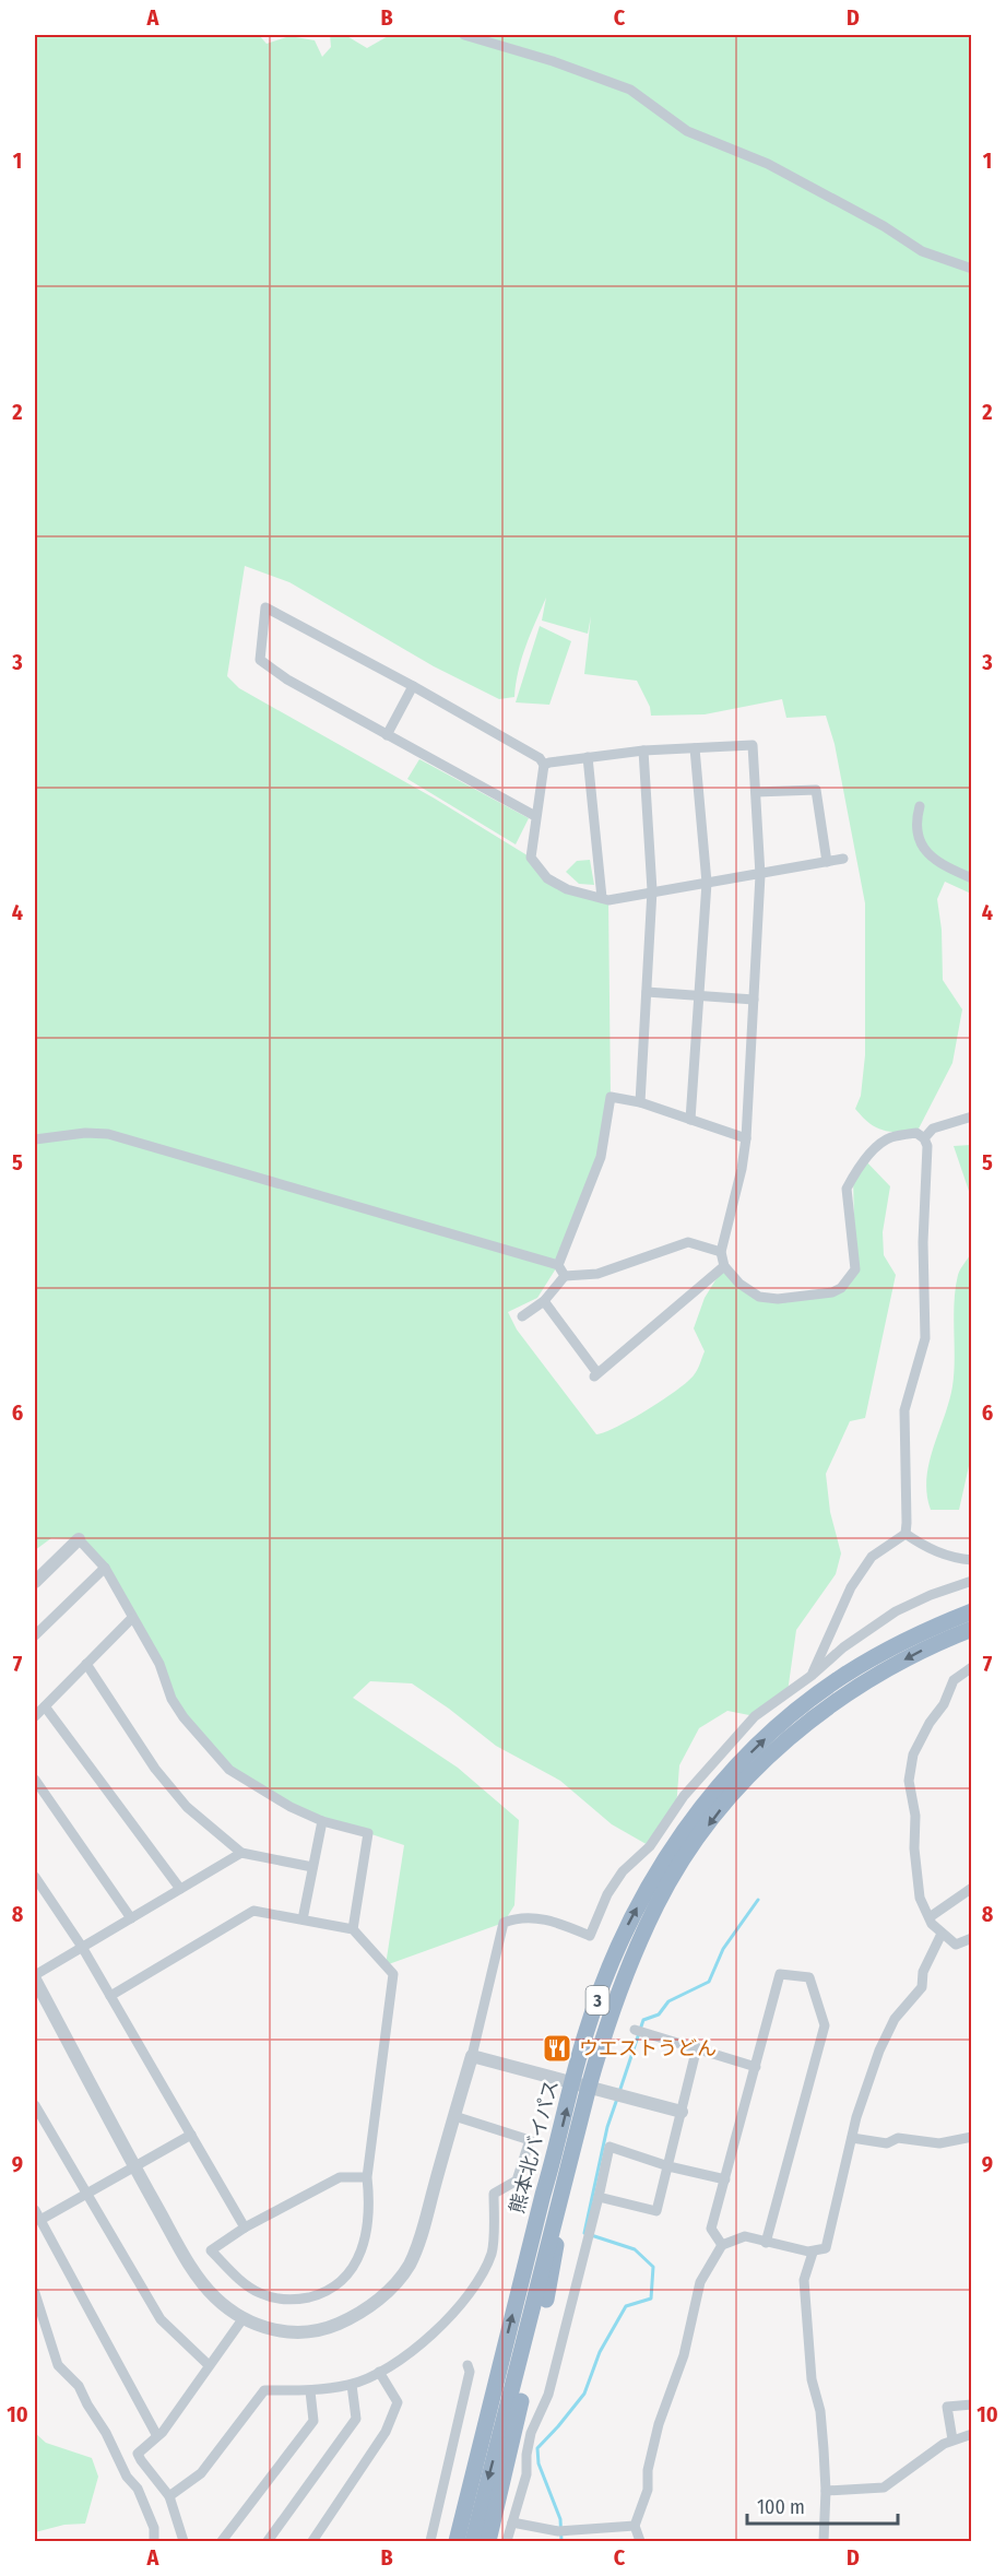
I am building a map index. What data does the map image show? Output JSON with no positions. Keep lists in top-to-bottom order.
{
  "streets": {
    "highway": ["3", "熊本北バイパス"]
  },
  "places": {
    "restaurant": ["ウエストうどん"]
  },
  "scale_bar": "100 m",
  "grid": {
    "columns": [
      "A",
      "B",
      "C",
      "D"
    ],
    "rows": [
      "1",
      "2",
      "3",
      "4",
      "5",
      "6",
      "7",
      "8",
      "9",
      "10"
    ]
  }
}
